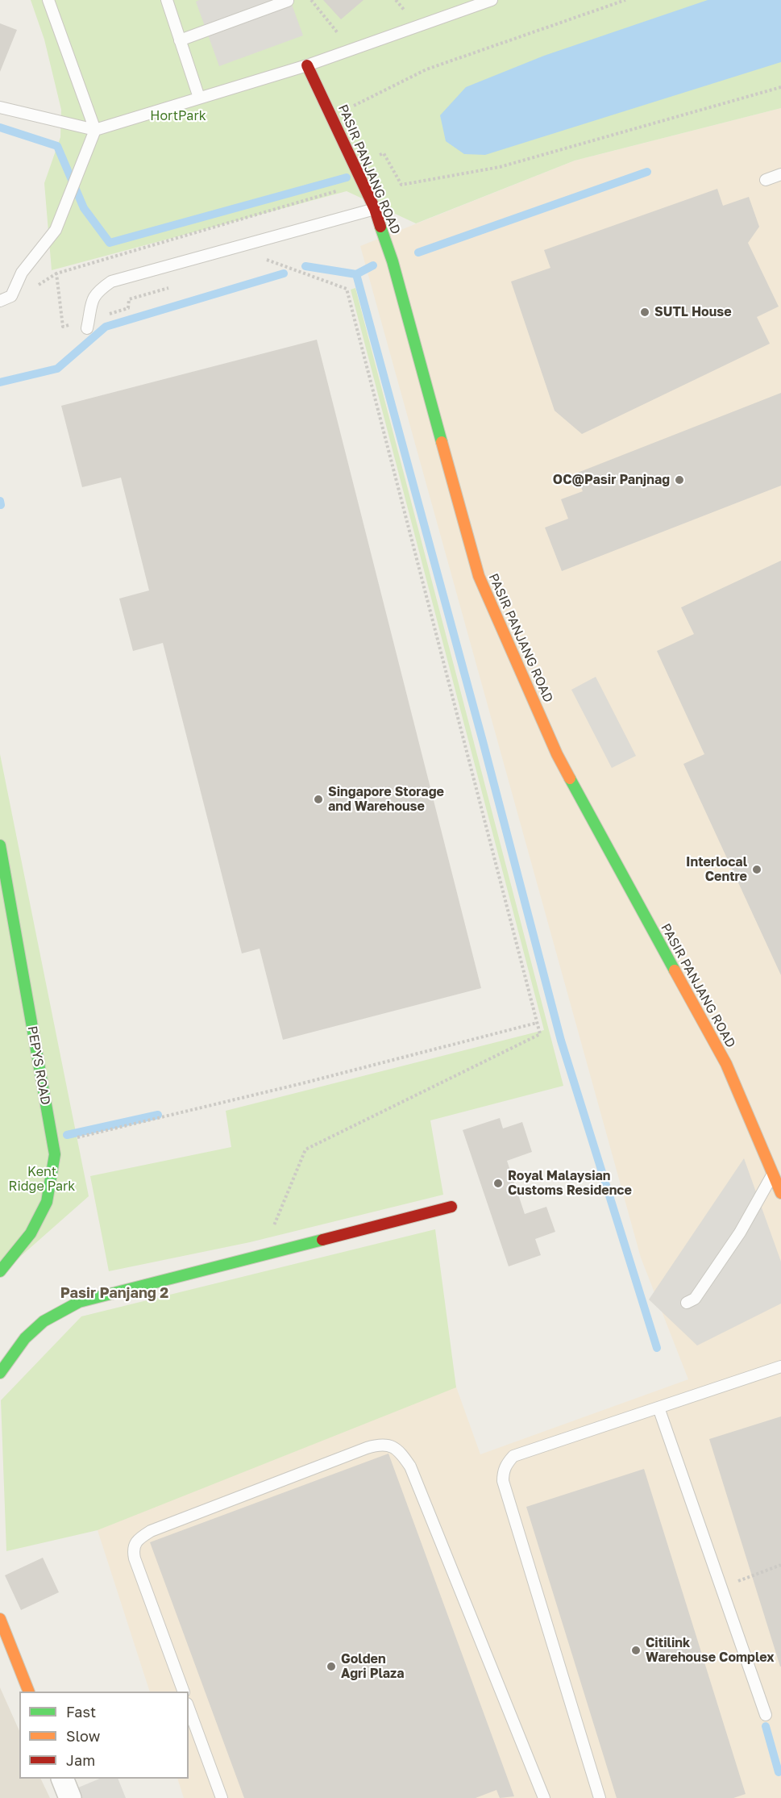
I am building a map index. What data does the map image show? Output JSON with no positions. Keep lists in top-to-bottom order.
{
  "streets": {
    "street": ["PASIR PANJANG ROAD", "PEPYS ROAD"]
  },
  "districts": ["Pasir Panjang 2"],
  "parks": ["HortPark", "Kent Ridge Park"],
  "places": [
    "SUTL House",
    "OC@Pasir Panjnag",
    "Singapore Storage and Warehouse",
    "Interlocal Centre",
    "Royal Malaysian Customs Residence",
    "Citilink Warehouse Complex",
    "Golden Agri Plaza"
  ],
  "legend": ["Fast", "Slow", "Jam"]
}
